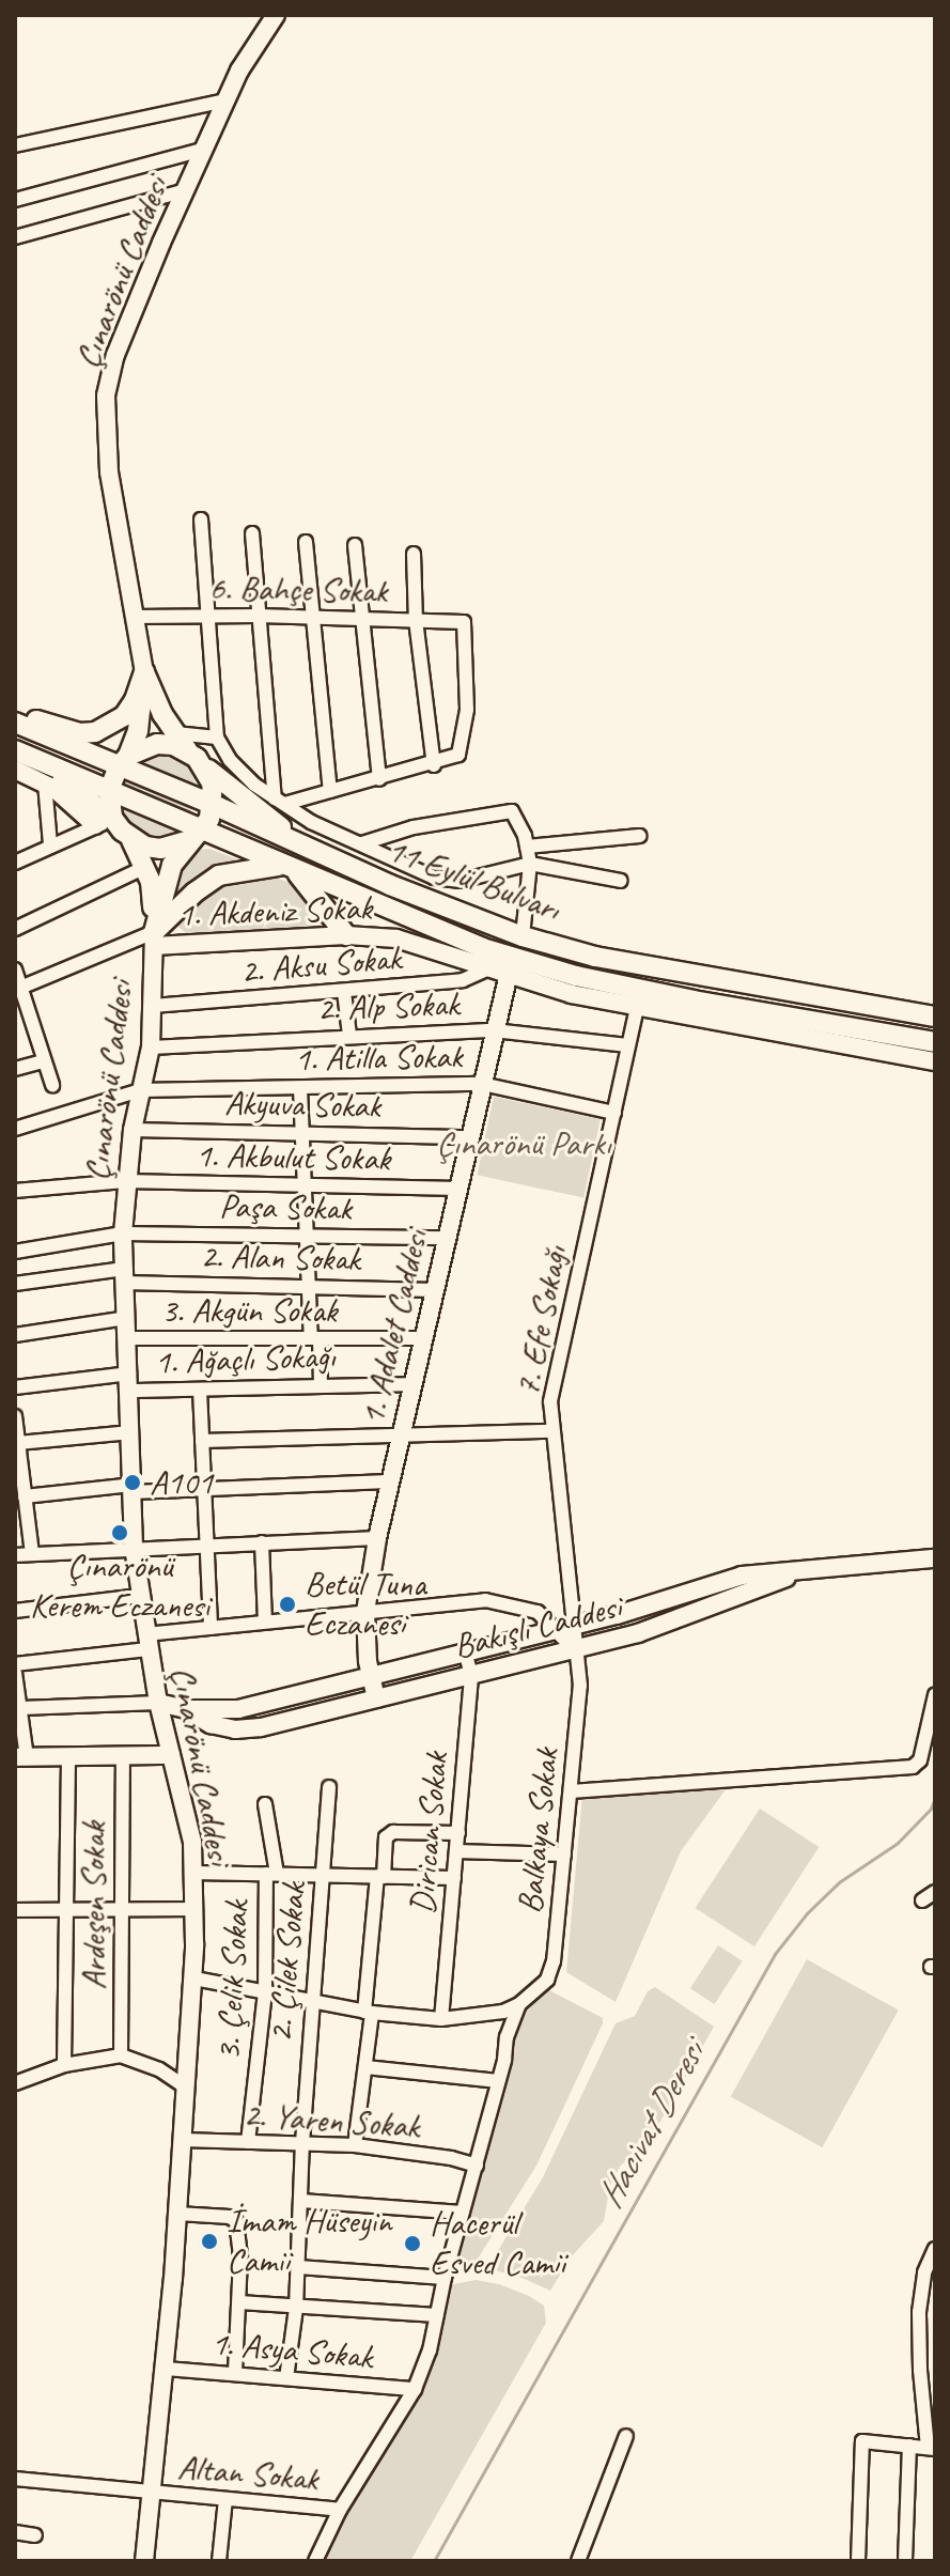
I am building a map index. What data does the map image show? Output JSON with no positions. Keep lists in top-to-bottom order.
{
  "streets": {
    "main road": [
      "Çınarönü Caddesi",
      "11 Eylül Bulvarı",
      "1. Akdeniz Sokak",
      "1. Adalet Caddesi",
      "Bakışlı Caddesi"
    ],
    "street": [
      "6. Bahçe Sokak",
      "2. Aksu Sokak",
      "2. Alp Sokak",
      "1. Atilla Sokak",
      "Akyuva Sokak",
      "1. Akbulut Sokak",
      "Paşa Sokak",
      "2. Alan Sokak",
      "3. Akgün Sokak",
      "7. Efe Sokağı",
      "1. Ağaçlı Sokağı",
      "Balkaya Sokak",
      "Dirican Sokak",
      "Ardeşen Sokak",
      "2. Çilek Sokak",
      "3. Çelik Sokak",
      "2. Yaren Sokak",
      "1. Asya Sokak",
      "Altan Sokak"
    ]
  },
  "crossings": [
    ["Çınarönü Caddesi", "6. Bahçe Sokak"],
    ["Çınarönü Caddesi", "1. Akdeniz Sokak"],
    ["Çınarönü Caddesi", "2. Aksu Sokak"],
    ["Çınarönü Caddesi", "2. Alp Sokak"],
    ["Çınarönü Caddesi", "1. Atilla Sokak"],
    ["Çınarönü Caddesi", "Akyuva Sokak"],
    ["Çınarönü Caddesi", "1. Akbulut Sokak"],
    ["Çınarönü Caddesi", "Paşa Sokak"],
    ["Çınarönü Caddesi", "2. Alan Sokak"],
    ["Çınarönü Caddesi", "3. Akgün Sokak"],
    ["Çınarönü Caddesi", "1. Ağaçlı Sokağı"],
    ["Çınarönü Caddesi", "Bakışlı Caddesi"],
    ["Çınarönü Caddesi", "2. Yaren Sokak"],
    ["Çınarönü Caddesi", "1. Asya Sokak"],
    ["Çınarönü Caddesi", "Altan Sokak"],
    ["1. Akdeniz Sokak", "2. Aksu Sokak"],
    ["1. Akdeniz Sokak", "7. Efe Sokağı"],
    ["1. Akdeniz Sokak", "1. Adalet Caddesi"],
    ["2. Alp Sokak", "7. Efe Sokağı"],
    ["2. Alp Sokak", "1. Adalet Caddesi"],
    ["1. Atilla Sokak", "7. Efe Sokağı"],
    ["1. Atilla Sokak", "1. Adalet Caddesi"],
    ["Akyuva Sokak", "1. Adalet Caddesi"],
    ["1. Akbulut Sokak", "1. Adalet Caddesi"],
    ["Paşa Sokak", "1. Adalet Caddesi"],
    ["2. Alan Sokak", "1. Adalet Caddesi"],
    ["3. Akgün Sokak", "1. Adalet Caddesi"],
    ["7. Efe Sokağı", "Bakışlı Caddesi"],
    ["7. Efe Sokağı", "Balkaya Sokak"],
    ["1. Adalet Caddesi", "1. Ağaçlı Sokağı"],
    ["1. Adalet Caddesi", "Bakışlı Caddesi"],
    ["Bakışlı Caddesi", "Balkaya Sokak"],
    ["Bakışlı Caddesi", "Dirican Sokak"],
    ["2. Çilek Sokak", "2. Yaren Sokak"],
    ["2. Çilek Sokak", "1. Asya Sokak"],
    ["3. Çelik Sokak", "2. Yaren Sokak"]
  ],
  "water": ["Hacivat Deresi"],
  "parks": ["Çınarönü Parkı"],
  "places": [
    "A101",
    "Çınarönü Kerem Eczanesi",
    "Betül Tuna Eczanesi",
    "İmam Hüseyin Camii",
    "Hacerül Esved Camii"
  ]
}
